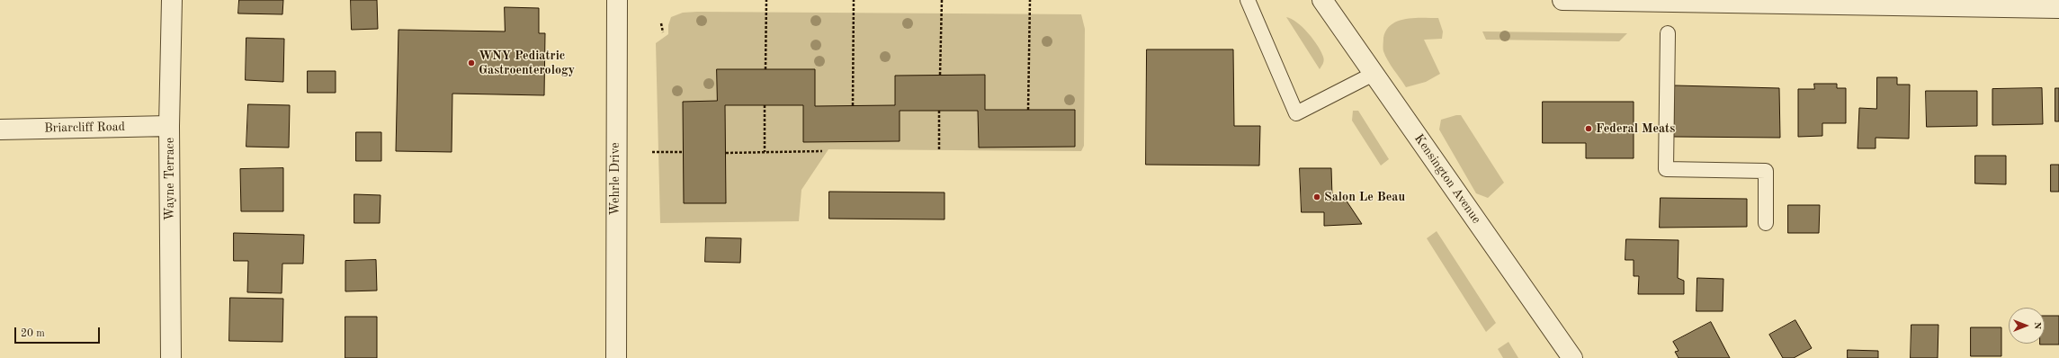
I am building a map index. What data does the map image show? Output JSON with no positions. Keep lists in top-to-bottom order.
{
  "streets": {
    "street": [
      "Briarcliff Road",
      "Wayne Terrace",
      "Wehrle Drive",
      "Kensington Avenue"
    ]
  },
  "crossings": [
    ["Briarcliff Road", "Wayne Terrace"]
  ],
  "places": ["WNY Pediatric Gastroenterology", "Federal Meats", "Salon Le Beau"],
  "scale_bar": "20 m",
  "north": "right"
}
